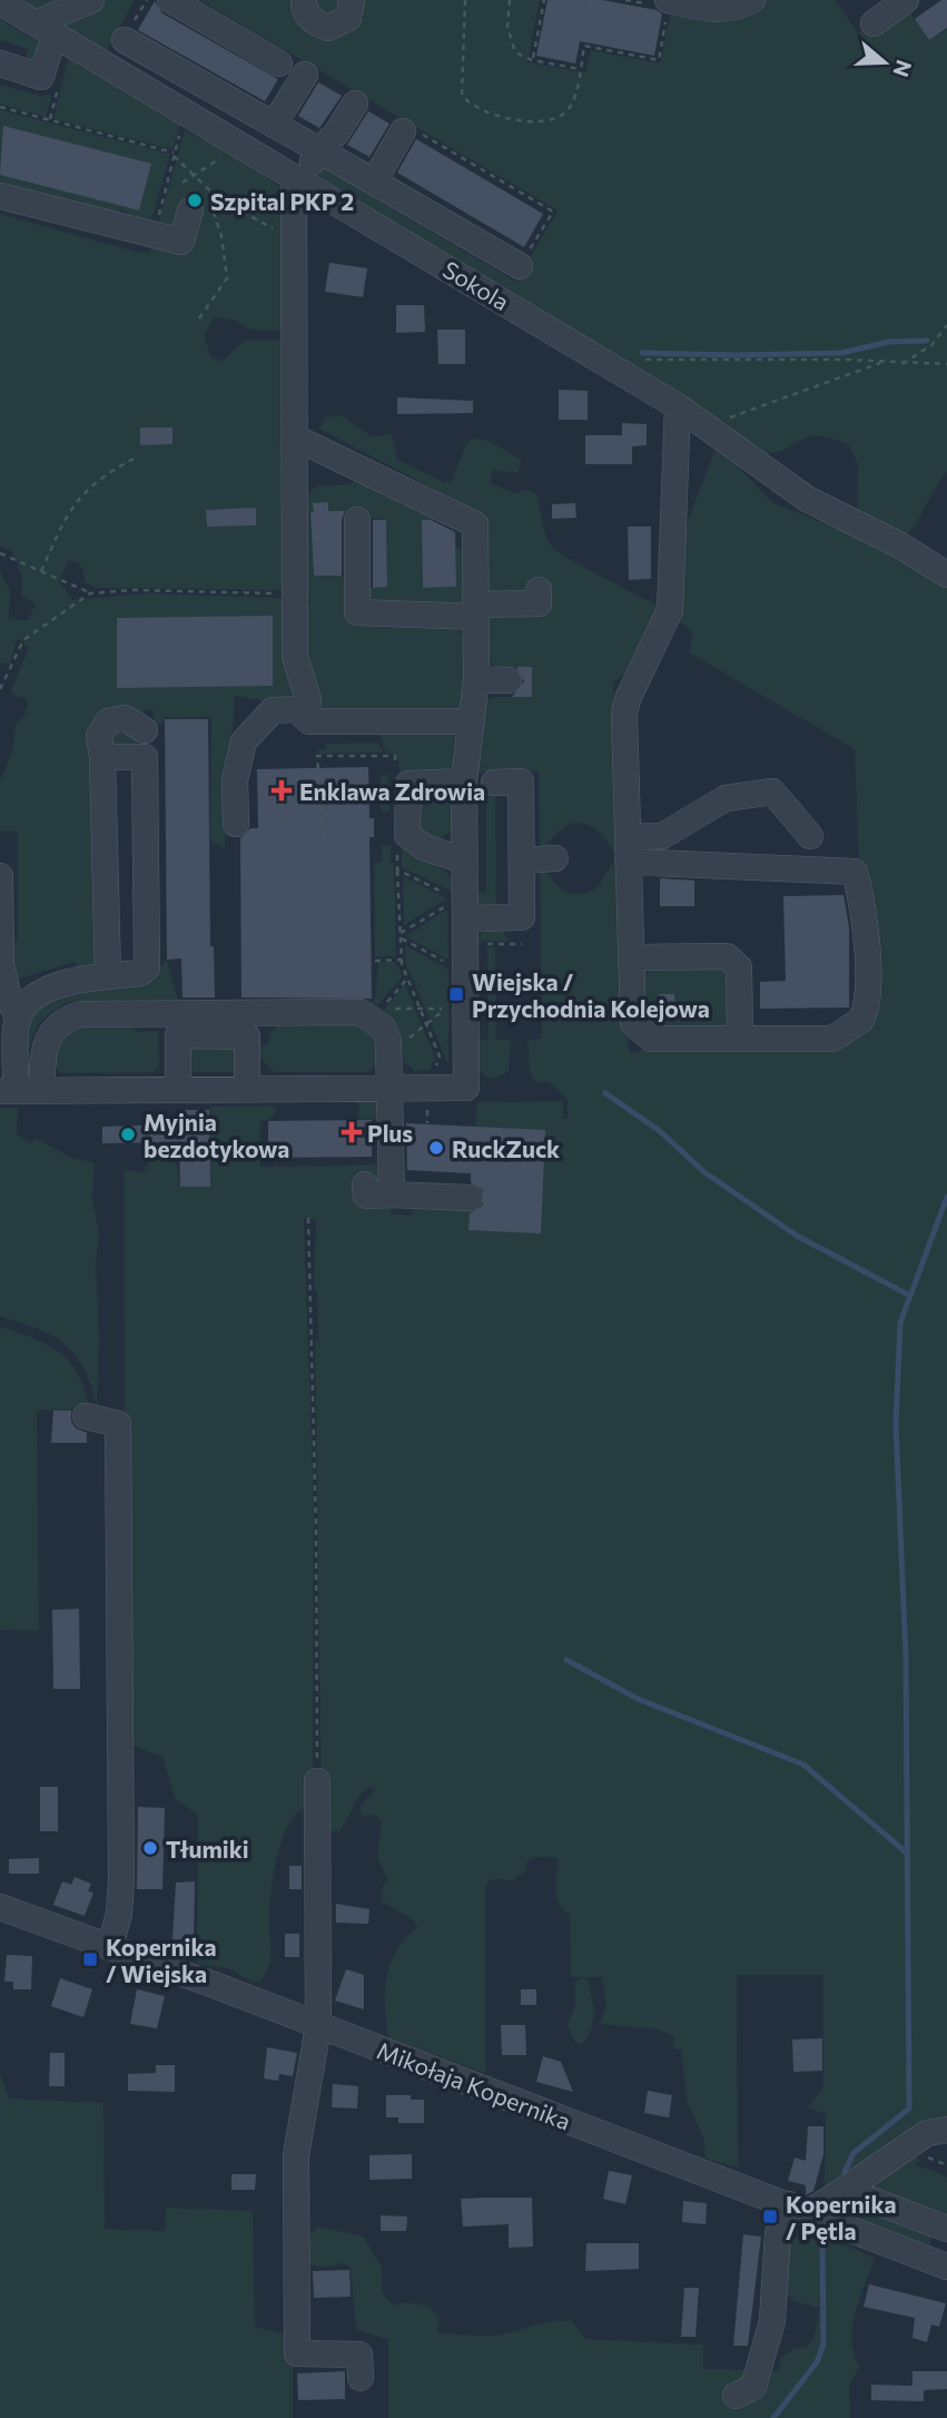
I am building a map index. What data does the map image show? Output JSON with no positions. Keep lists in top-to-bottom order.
{
  "streets": {
    "street": ["Sokola", "Mikołaja Kopernika"]
  },
  "places": {
    "other": [
      "Szpital PKP 2",
      "Myjnia bezdotykowa",
      "RuckZuck",
      "Tłumiki"
    ],
    "health": ["Enklawa Zdrowia", "Plus"],
    "transit": ["Wiejska / Przychodnia Kolejowa", "Kopernika / Wiejska", "Kopernika / Pętla"]
  },
  "north": "right"
}
